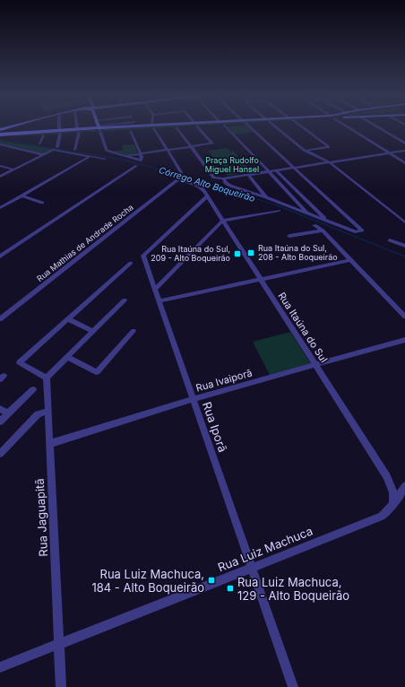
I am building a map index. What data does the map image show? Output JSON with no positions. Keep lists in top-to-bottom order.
{
  "streets": {
    "street": [
      "Rua Mathias de Andrade Rocha",
      "Rua Itaúna do Sul",
      "Rua Ivaiporã",
      "Rua Iporã",
      "Rua Jaguapitã",
      "Rua Luiz Machuca"
    ]
  },
  "crossings": [
    ["Rua Mathias de Andrade Rocha", "Rua Itaúna do Sul"],
    ["Rua Itaúna do Sul", "Rua Ivaiporã"],
    ["Rua Itaúna do Sul", "Rua Iporã"],
    ["Rua Itaúna do Sul", "Rua Luiz Machuca"],
    ["Rua Ivaiporã", "Rua Iporã"],
    ["Rua Ivaiporã", "Rua Jaguapitã"],
    ["Rua Iporã", "Rua Luiz Machuca"],
    ["Rua Jaguapitã", "Rua Luiz Machuca"]
  ],
  "water": ["Córrego Alto Boqueirão"],
  "parks": ["Praça Rudolfo Miguel Hansel"],
  "places": {
    "transit": [
      "Rua Itaúna do Sul, 208 - Alto Boqueirão",
      "Rua Itaúna do Sul, 209 - Alto Boqueirão",
      "Rua Luiz Machuca, 184 - Alto Boqueirão",
      "Rua Luiz Machuca, 129 - Alto Boqueirão"
    ]
  }
}
